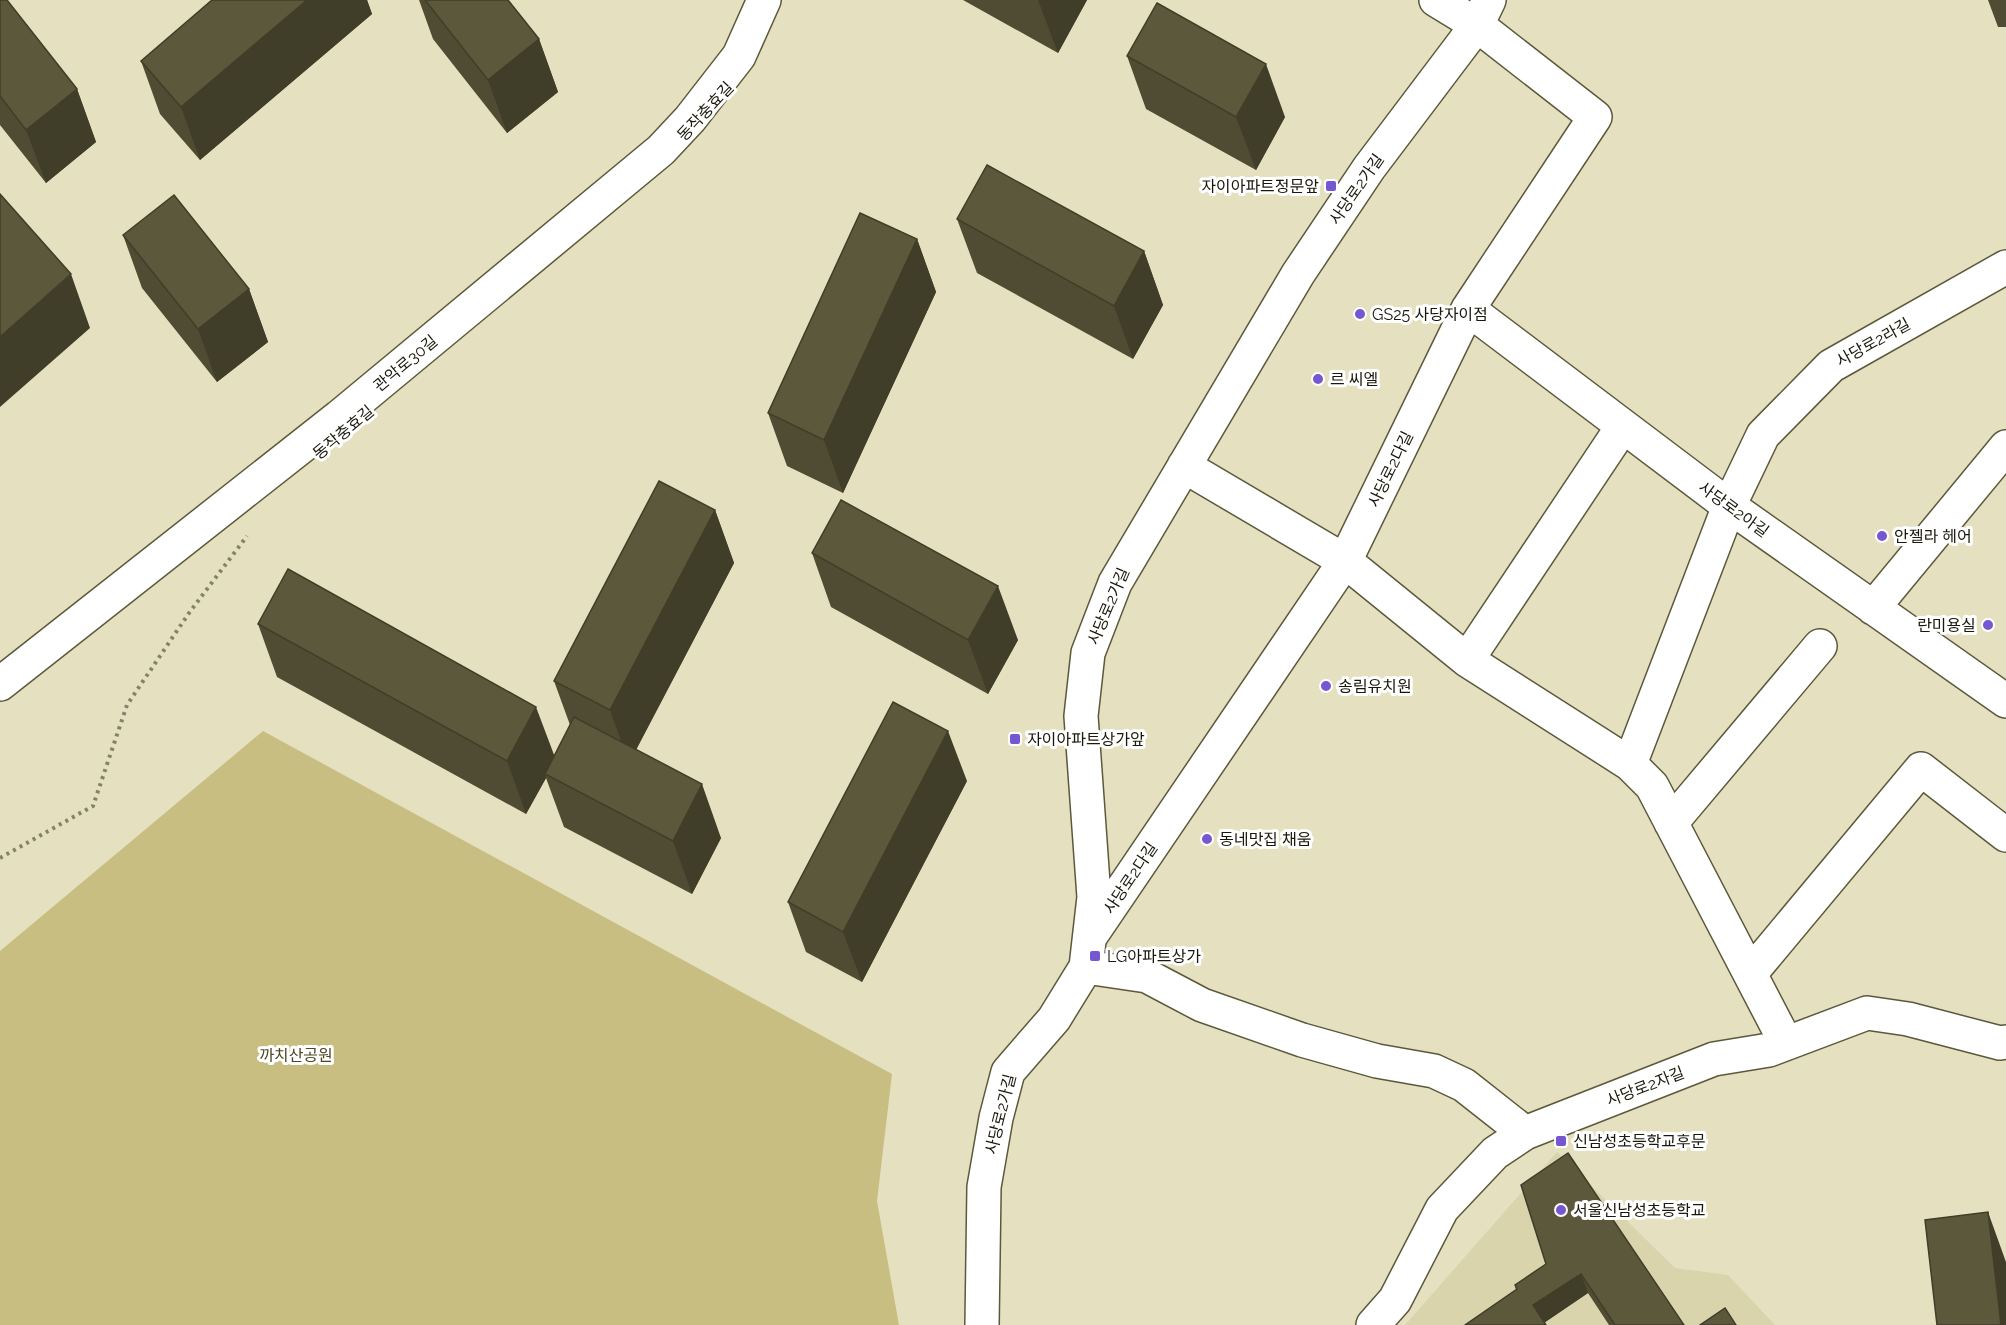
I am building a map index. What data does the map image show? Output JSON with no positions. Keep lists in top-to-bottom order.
{
  "streets": {
    "street": [
      "사당로2가길",
      "사당로2라길",
      "관악로30길",
      "사당로2다길",
      "사당로2아길",
      "사당로2자길"
    ]
  },
  "crossings": [
    ["사당로2가길", "사당로2다길"],
    ["사당로2라길", "사당로2아길"],
    ["사당로2다길", "사당로2아길"]
  ],
  "parks": ["까치산공원"],
  "places": {
    "transit": [
      "자이아파트정문앞",
      "자이아파트상가앞",
      "LG아파트상가",
      "신남성초등학교후문"
    ],
    "other": [
      "GS25 사당자이점",
      "르 씨엘",
      "안젤라 헤어",
      "란미용실",
      "송림유치원",
      "동네맛집 채움",
      "서울신남성초등학교"
    ]
  }
}
